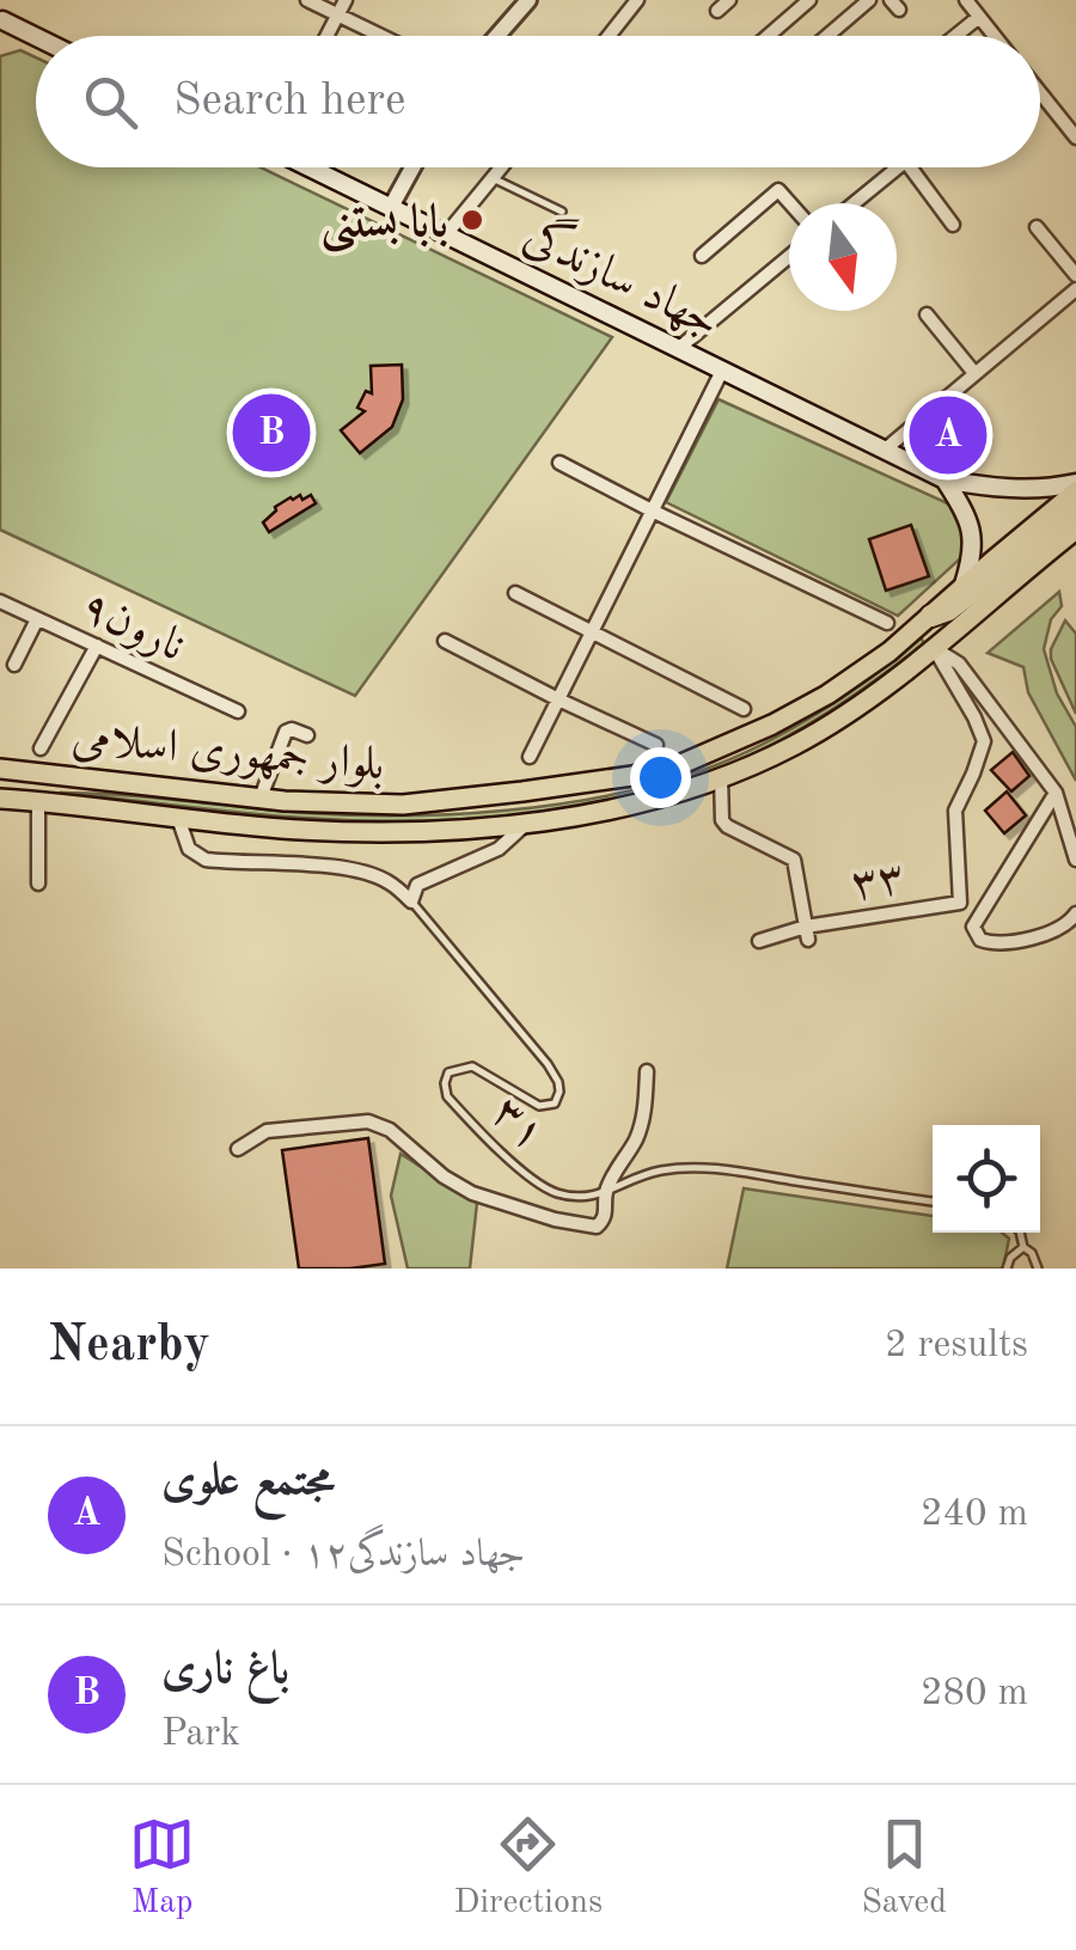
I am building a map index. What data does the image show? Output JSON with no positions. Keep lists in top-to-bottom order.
{
  "streets": {
    "main road": ["جهاد سازندگی", "بلوار جمهوری اسلامی"],
    "street": ["نارون۹", "۳۳"],
    "lane": ["۳۱"]
  },
  "crossings": [
    ["جهاد سازندگی", "بلوار جمهوری اسلامی"],
    ["بلوار جمهوری اسلامی", "۳۳"]
  ],
  "places": ["بابا بستنی"],
  "north": "bottom",
  "page": {
    "search": "Search here",
    "pins": ["B", "A"],
    "heading": ["Nearby", "2 results"],
    "list": [
      {
        "mark": "A",
        "name": "مجتمع علوی",
        "note": "School · جهاد سازندگی۱۲",
        "value": "240 m"
      },
      {
        "mark": "B",
        "name": "باغ ناری",
        "note": "Park",
        "value": "280 m"
      }
    ],
    "nav": ["Map", "Directions", "Saved"]
  }
}
